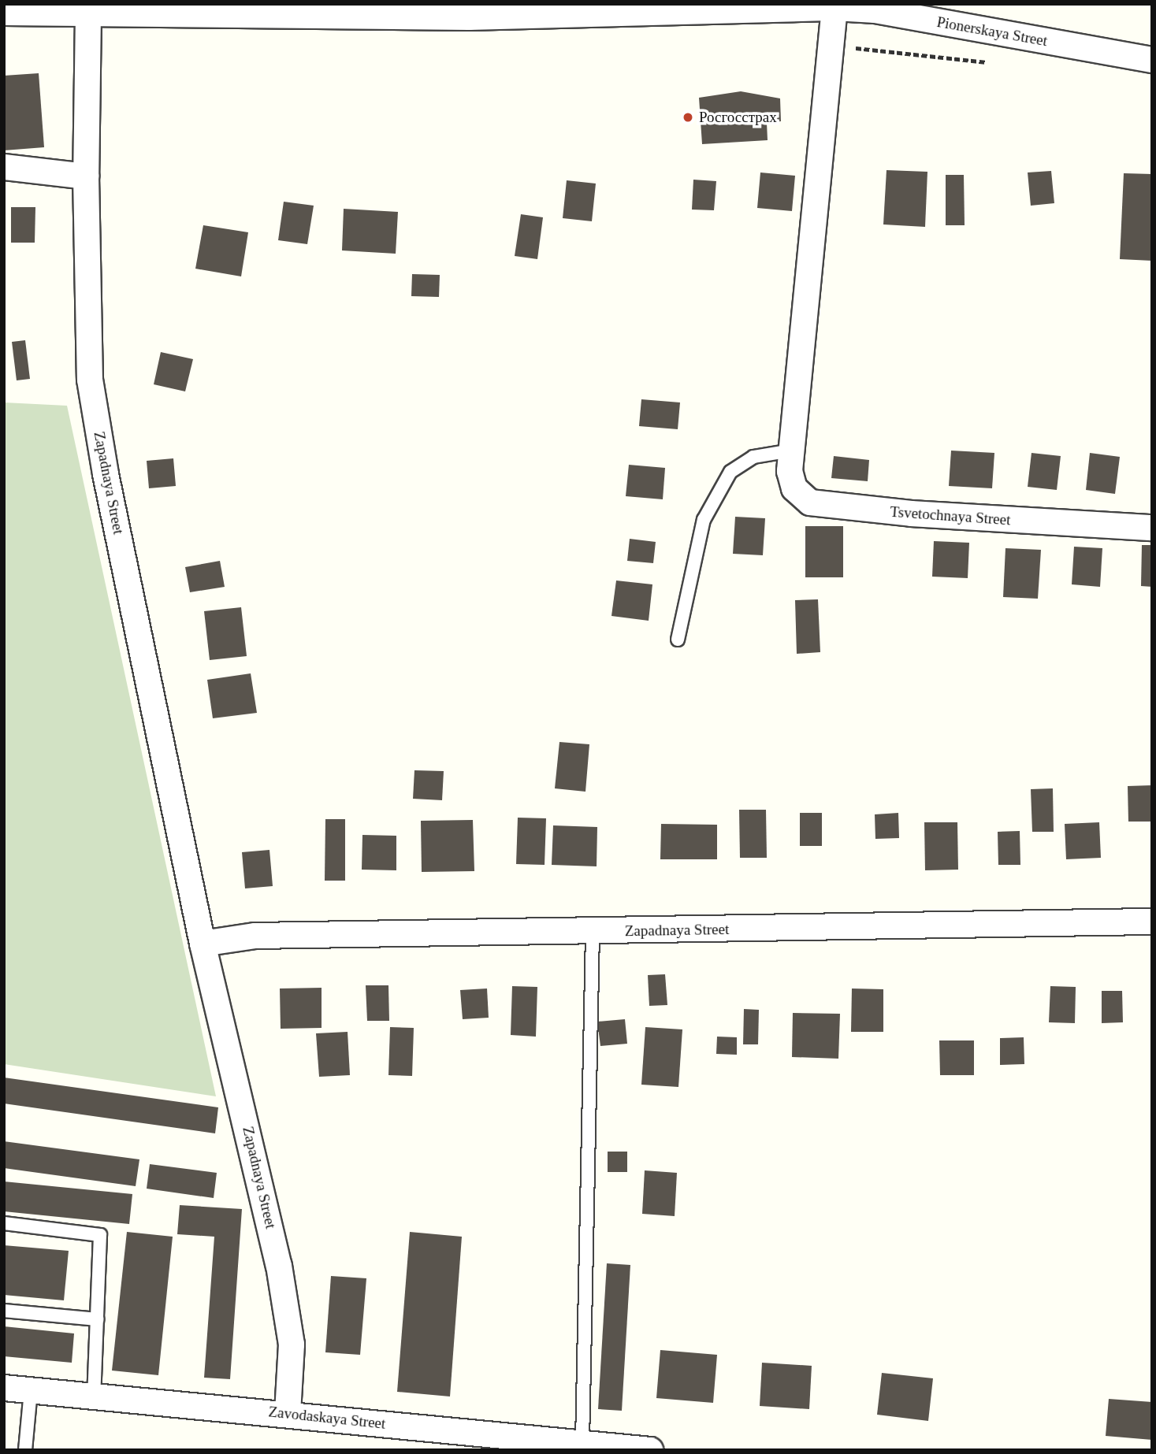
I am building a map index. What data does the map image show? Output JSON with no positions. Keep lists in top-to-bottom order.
{
  "streets": {
    "street": [
      "Pionerskaya Street",
      "Zapadnaya Street",
      "Tsvetochnaya Street",
      "Zavodaskaya Street"
    ]
  },
  "crossings": [
    ["Pionerskaya Street", "Zapadnaya Street"],
    ["Pionerskaya Street", "Tsvetochnaya Street"],
    ["Zapadnaya Street", "Zavodaskaya Street"]
  ],
  "places": ["Росгосстрах"]
}
